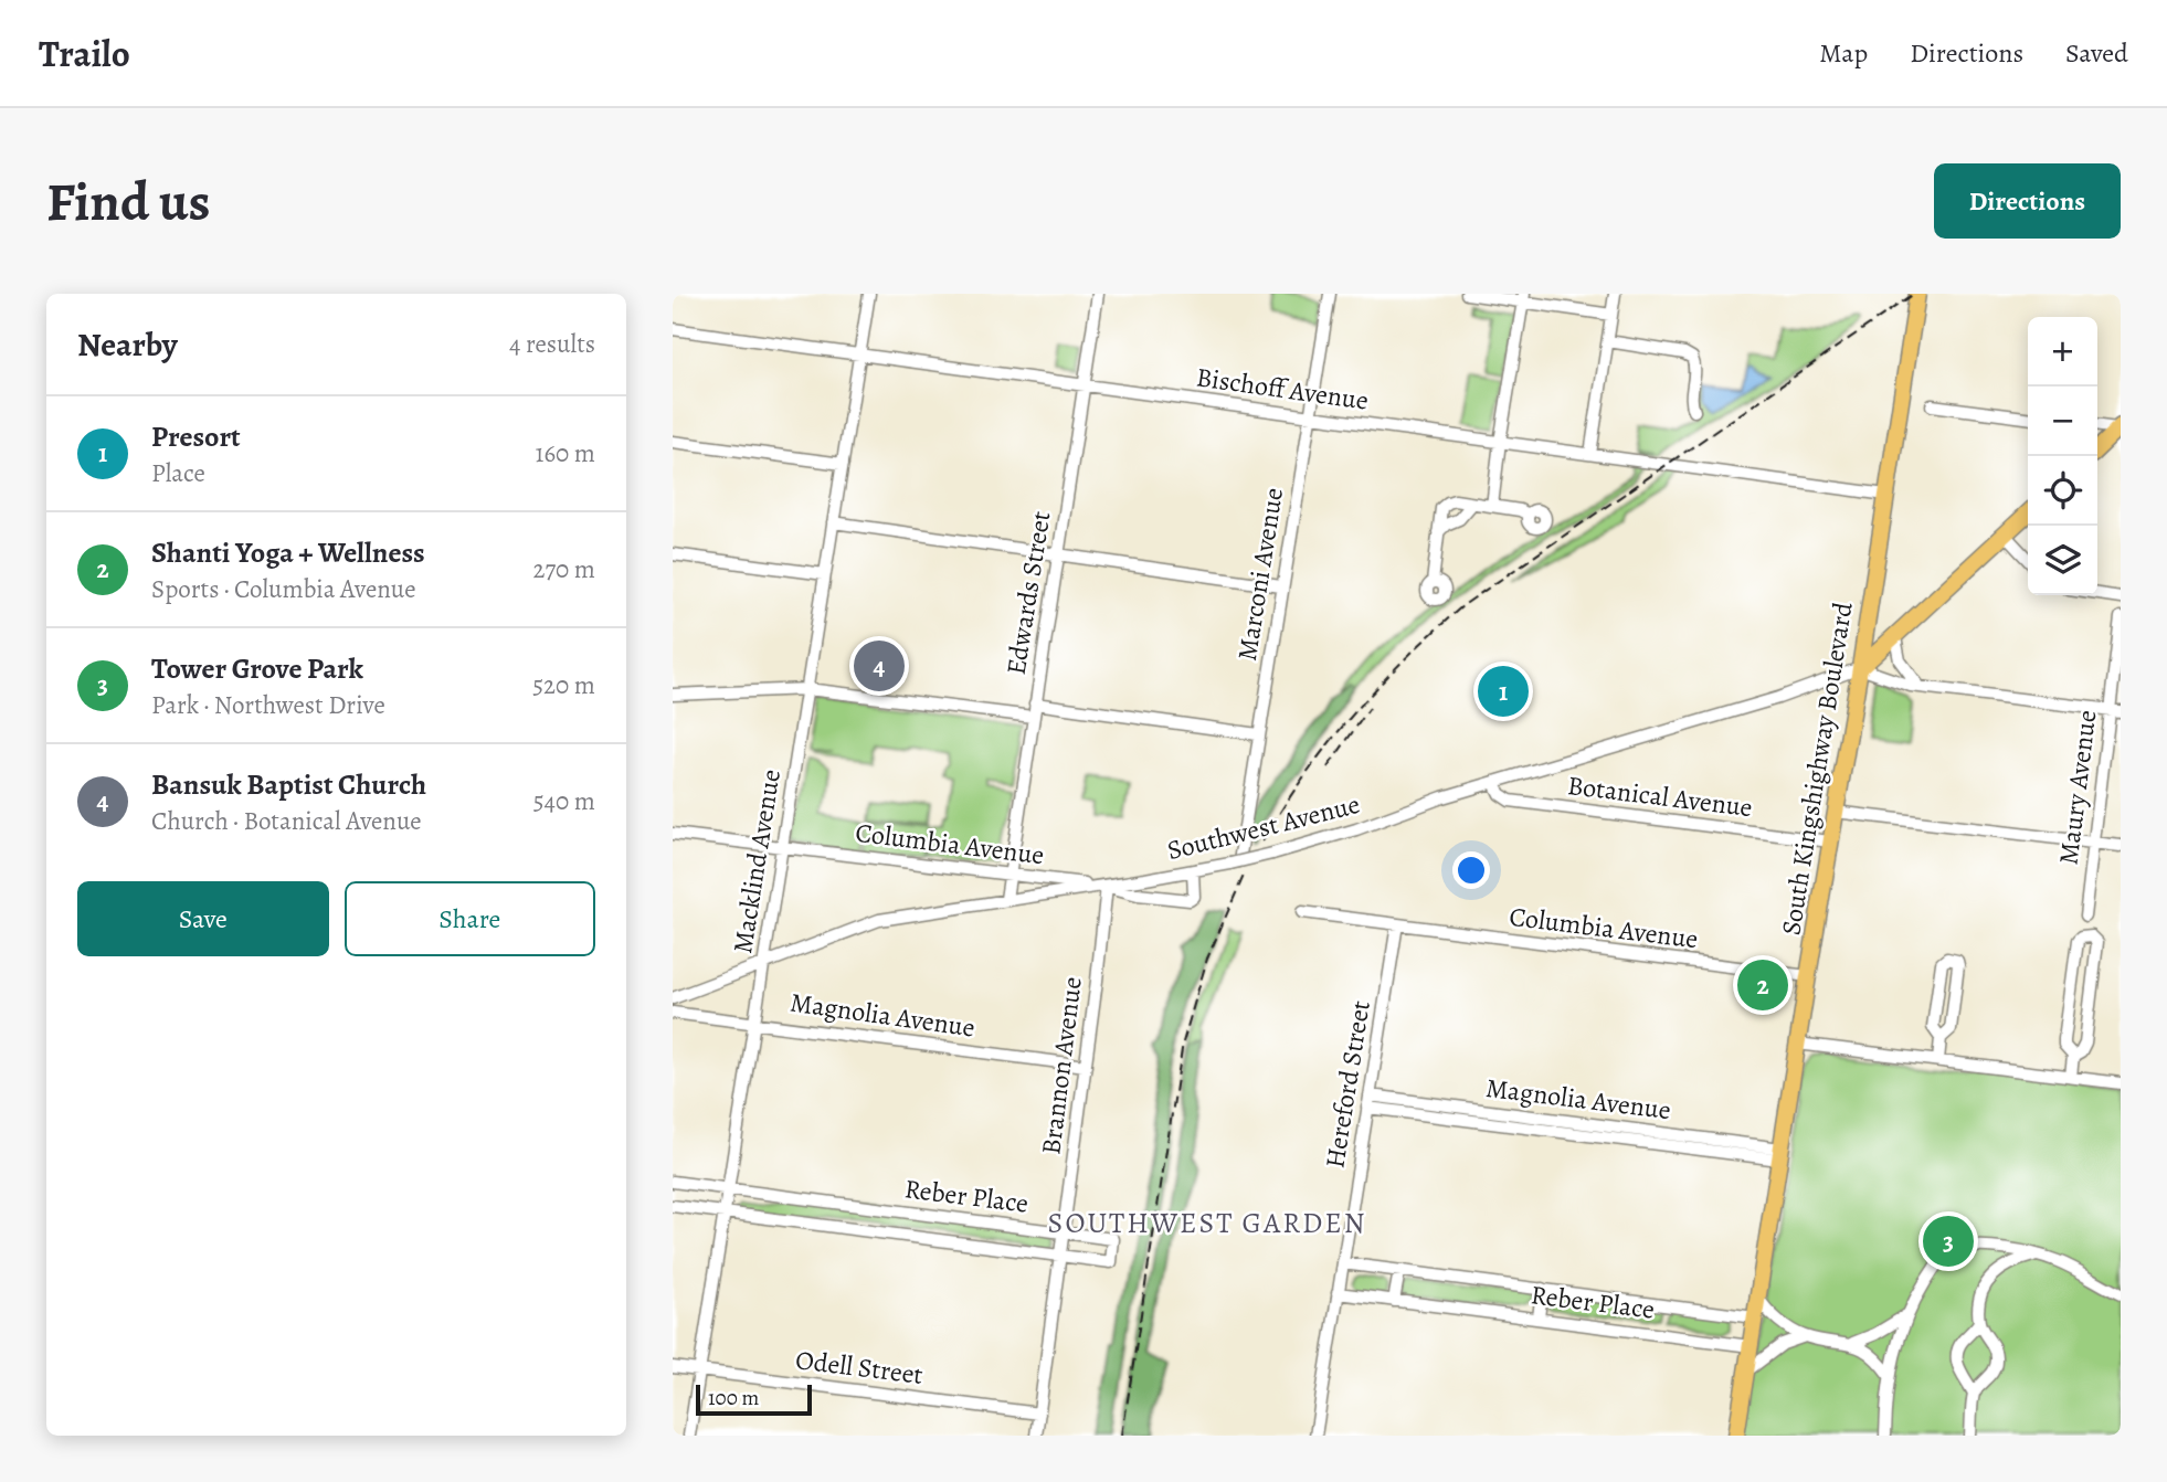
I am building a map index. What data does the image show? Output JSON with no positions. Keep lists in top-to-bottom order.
{
  "streets": {
    "main road": ["South Kingshighway Boulevard"],
    "street": [
      "Bischoff Avenue",
      "Marconi Avenue",
      "Edwards Street",
      "Maury Avenue",
      "Botanical Avenue",
      "Southwest Avenue",
      "Columbia Avenue",
      "Macklind Avenue",
      "Magnolia Avenue",
      "Brannon Avenue",
      "Hereford Street",
      "Reber Place",
      "Odell Street"
    ]
  },
  "crossings": [
    ["Bischoff Avenue", "Marconi Avenue"],
    ["Bischoff Avenue", "Edwards Street"],
    ["Bischoff Avenue", "South Kingshighway Boulevard"],
    ["Bischoff Avenue", "Macklind Avenue"],
    ["Marconi Avenue", "Southwest Avenue"],
    ["Edwards Street", "Southwest Avenue"],
    ["Edwards Street", "Columbia Avenue"],
    ["South Kingshighway Boulevard", "Botanical Avenue"],
    ["South Kingshighway Boulevard", "Southwest Avenue"],
    ["South Kingshighway Boulevard", "Columbia Avenue"],
    ["South Kingshighway Boulevard", "Magnolia Avenue"],
    ["South Kingshighway Boulevard", "Reber Place"],
    ["Botanical Avenue", "Southwest Avenue"],
    ["Southwest Avenue", "Columbia Avenue"],
    ["Southwest Avenue", "Macklind Avenue"],
    ["Southwest Avenue", "Brannon Avenue"],
    ["Columbia Avenue", "Macklind Avenue"],
    ["Columbia Avenue", "Brannon Avenue"],
    ["Columbia Avenue", "Hereford Street"],
    ["Macklind Avenue", "Magnolia Avenue"],
    ["Macklind Avenue", "Reber Place"],
    ["Macklind Avenue", "Odell Street"],
    ["Magnolia Avenue", "Brannon Avenue"],
    ["Magnolia Avenue", "Hereford Street"],
    ["Brannon Avenue", "Reber Place"],
    ["Brannon Avenue", "Odell Street"],
    ["Hereford Street", "Reber Place"]
  ],
  "districts": ["SOUTHWEST GARDEN"],
  "scale_bar": "100 m",
  "page": {
    "header": "Trailo",
    "nav": ["Map", "Directions", "Saved"],
    "buttons": [
      "Directions",
      ["Save", "Share"]
    ],
    "title": "Find us",
    "heading": ["Nearby", "4 results"],
    "map_buttons": ["+", "−"],
    "list": [
      {
        "mark": "1",
        "name": "Presort",
        "note": "Place",
        "value": "160 m"
      },
      {
        "mark": "2",
        "name": "Shanti Yoga + Wellness",
        "note": "Sports · Columbia Avenue",
        "value": "270 m"
      },
      {
        "mark": "3",
        "name": "Tower Grove Park",
        "note": "Park · Northwest Drive",
        "value": "520 m"
      },
      {
        "mark": "4",
        "name": "Bansuk Baptist Church",
        "note": "Church · Botanical Avenue",
        "value": "540 m"
      }
    ],
    "pins": [
      "4",
      "1",
      "2",
      "3"
    ],
    "scale": "100 m"
  }
}
